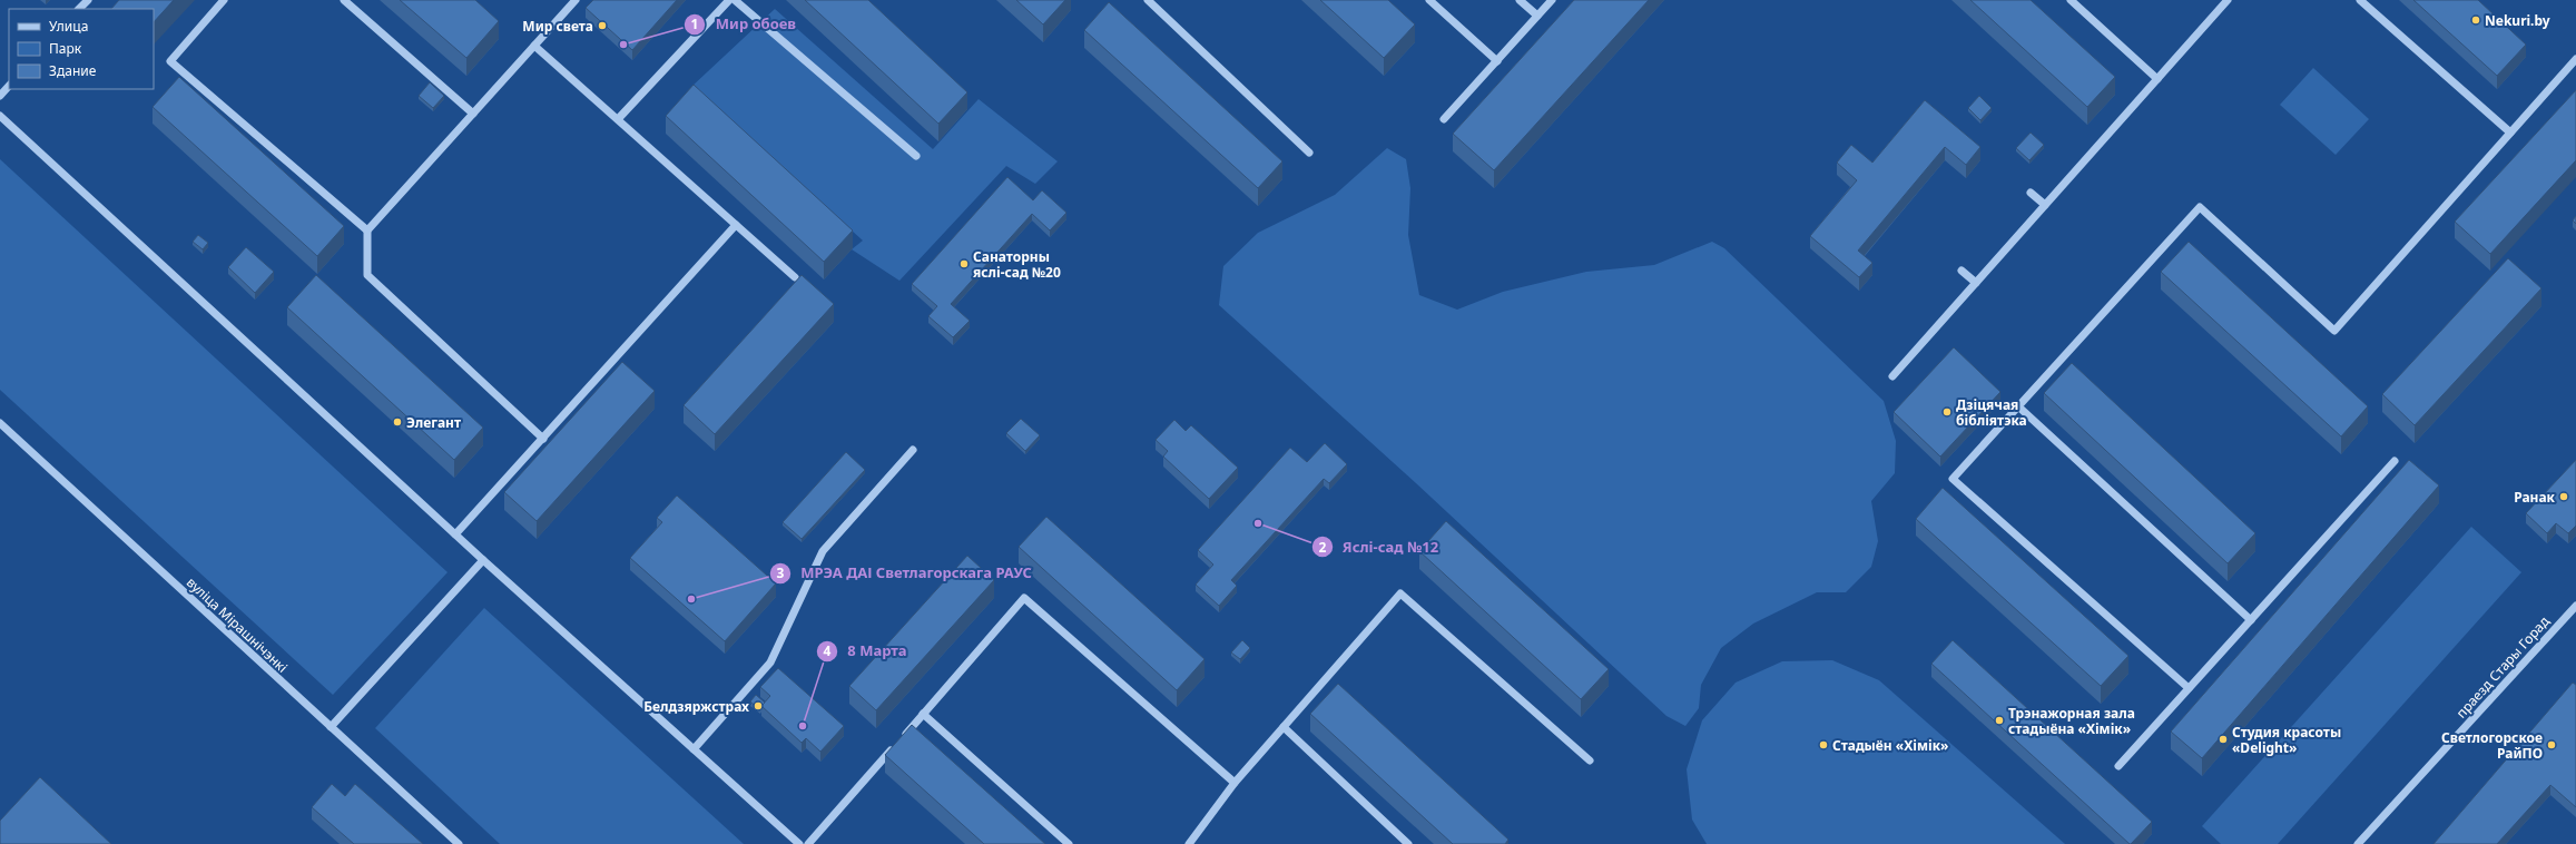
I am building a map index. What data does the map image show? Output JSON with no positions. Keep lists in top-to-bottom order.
{
  "streets": {
    "street": ["вуліца Мірашнічэнкі", "праезд Стары Горад"]
  },
  "places": [
    "Nekuri.by",
    "Мир света",
    "Мир обоев",
    "Санаторны яслі-сад №20",
    "Дзіцячая бібліятэка",
    "Элегант",
    "Ранак",
    "Яслі-сад №12",
    "МРЭА ДАІ Светлагорскага РАУС",
    "Белдзяржстрах",
    "Трэнажорная зала стадыёна «Хімік»",
    "8 Марта",
    "Студия красоты «Delight»",
    "Стадыён «Хімік»",
    "Светлогорское РайПО"
  ],
  "legend": ["Улица", "Парк", "Здание"]
}
